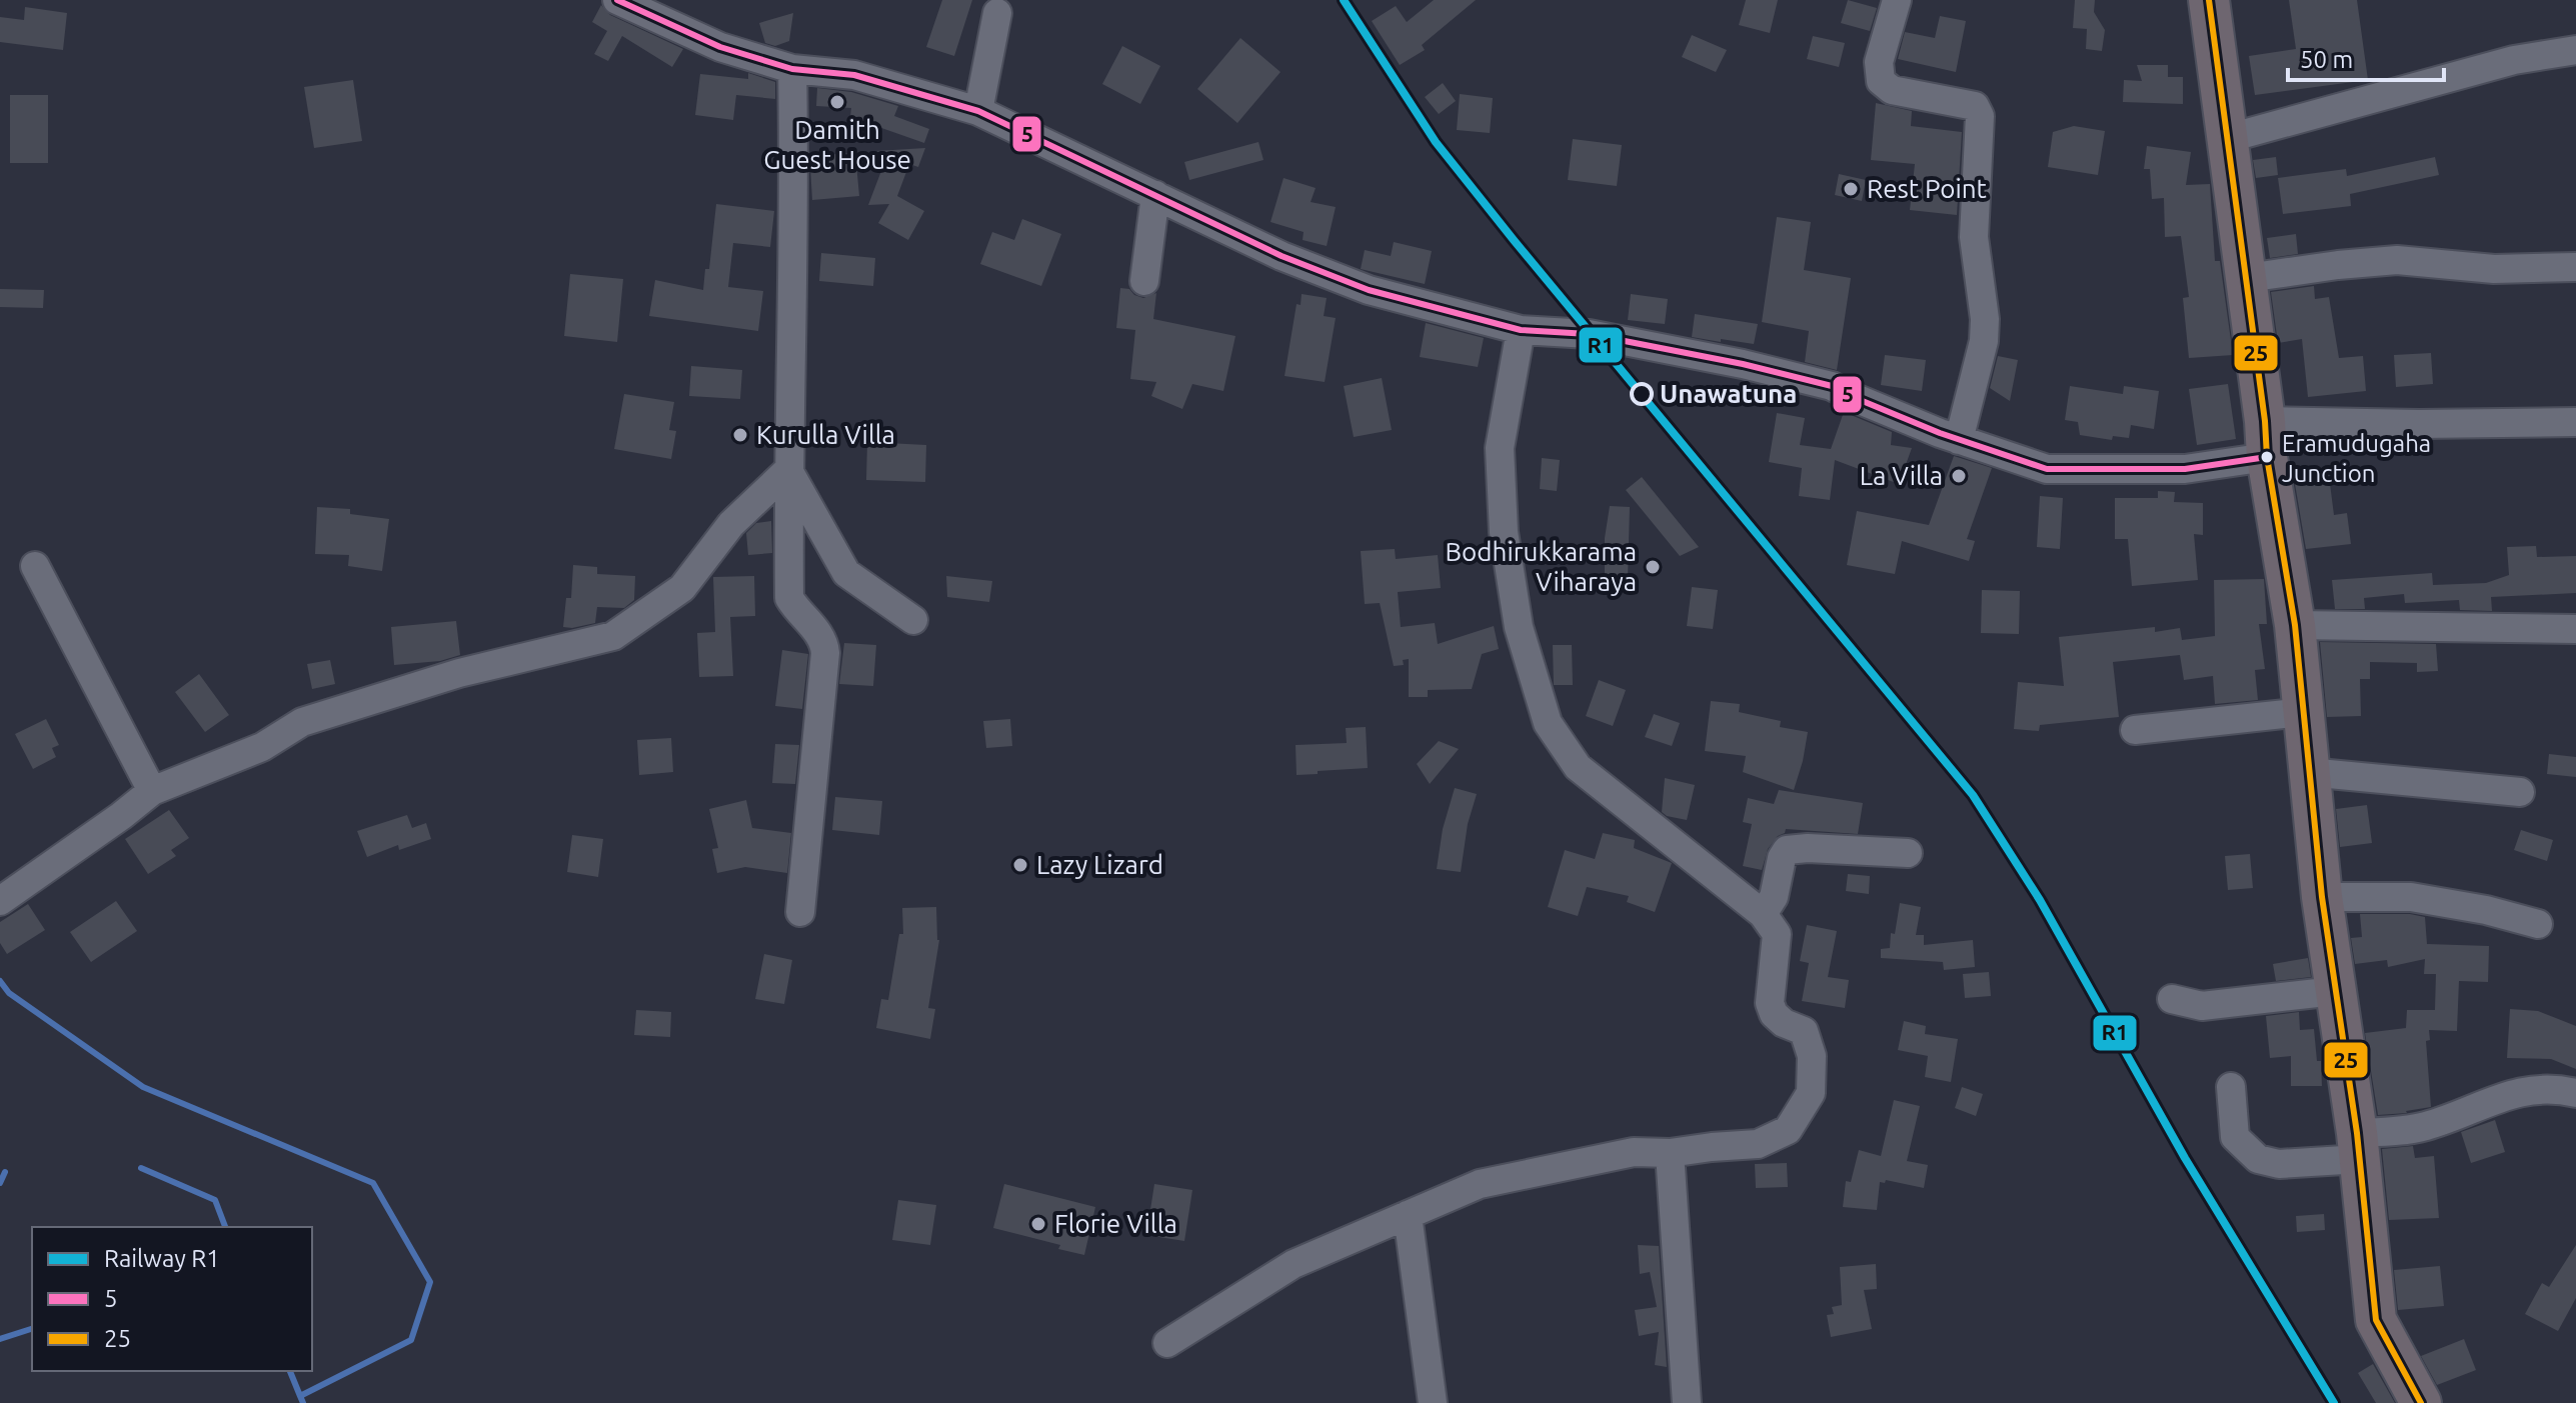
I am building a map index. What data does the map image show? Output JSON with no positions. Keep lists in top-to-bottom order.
{
  "places": [
    "Damith Guest House",
    "Rest Point",
    "Unawatuna",
    "Kurulla Villa",
    "Eramudugaha Junction",
    "La Villa",
    "Bodhirukkarama Viharaya",
    "Lazy Lizard",
    "Florie Villa"
  ],
  "lines": ["rail line R1", "transit line 5", "transit line 25"],
  "legend": ["Railway R1", "5", "25"],
  "scale_bar": "50 m"
}
